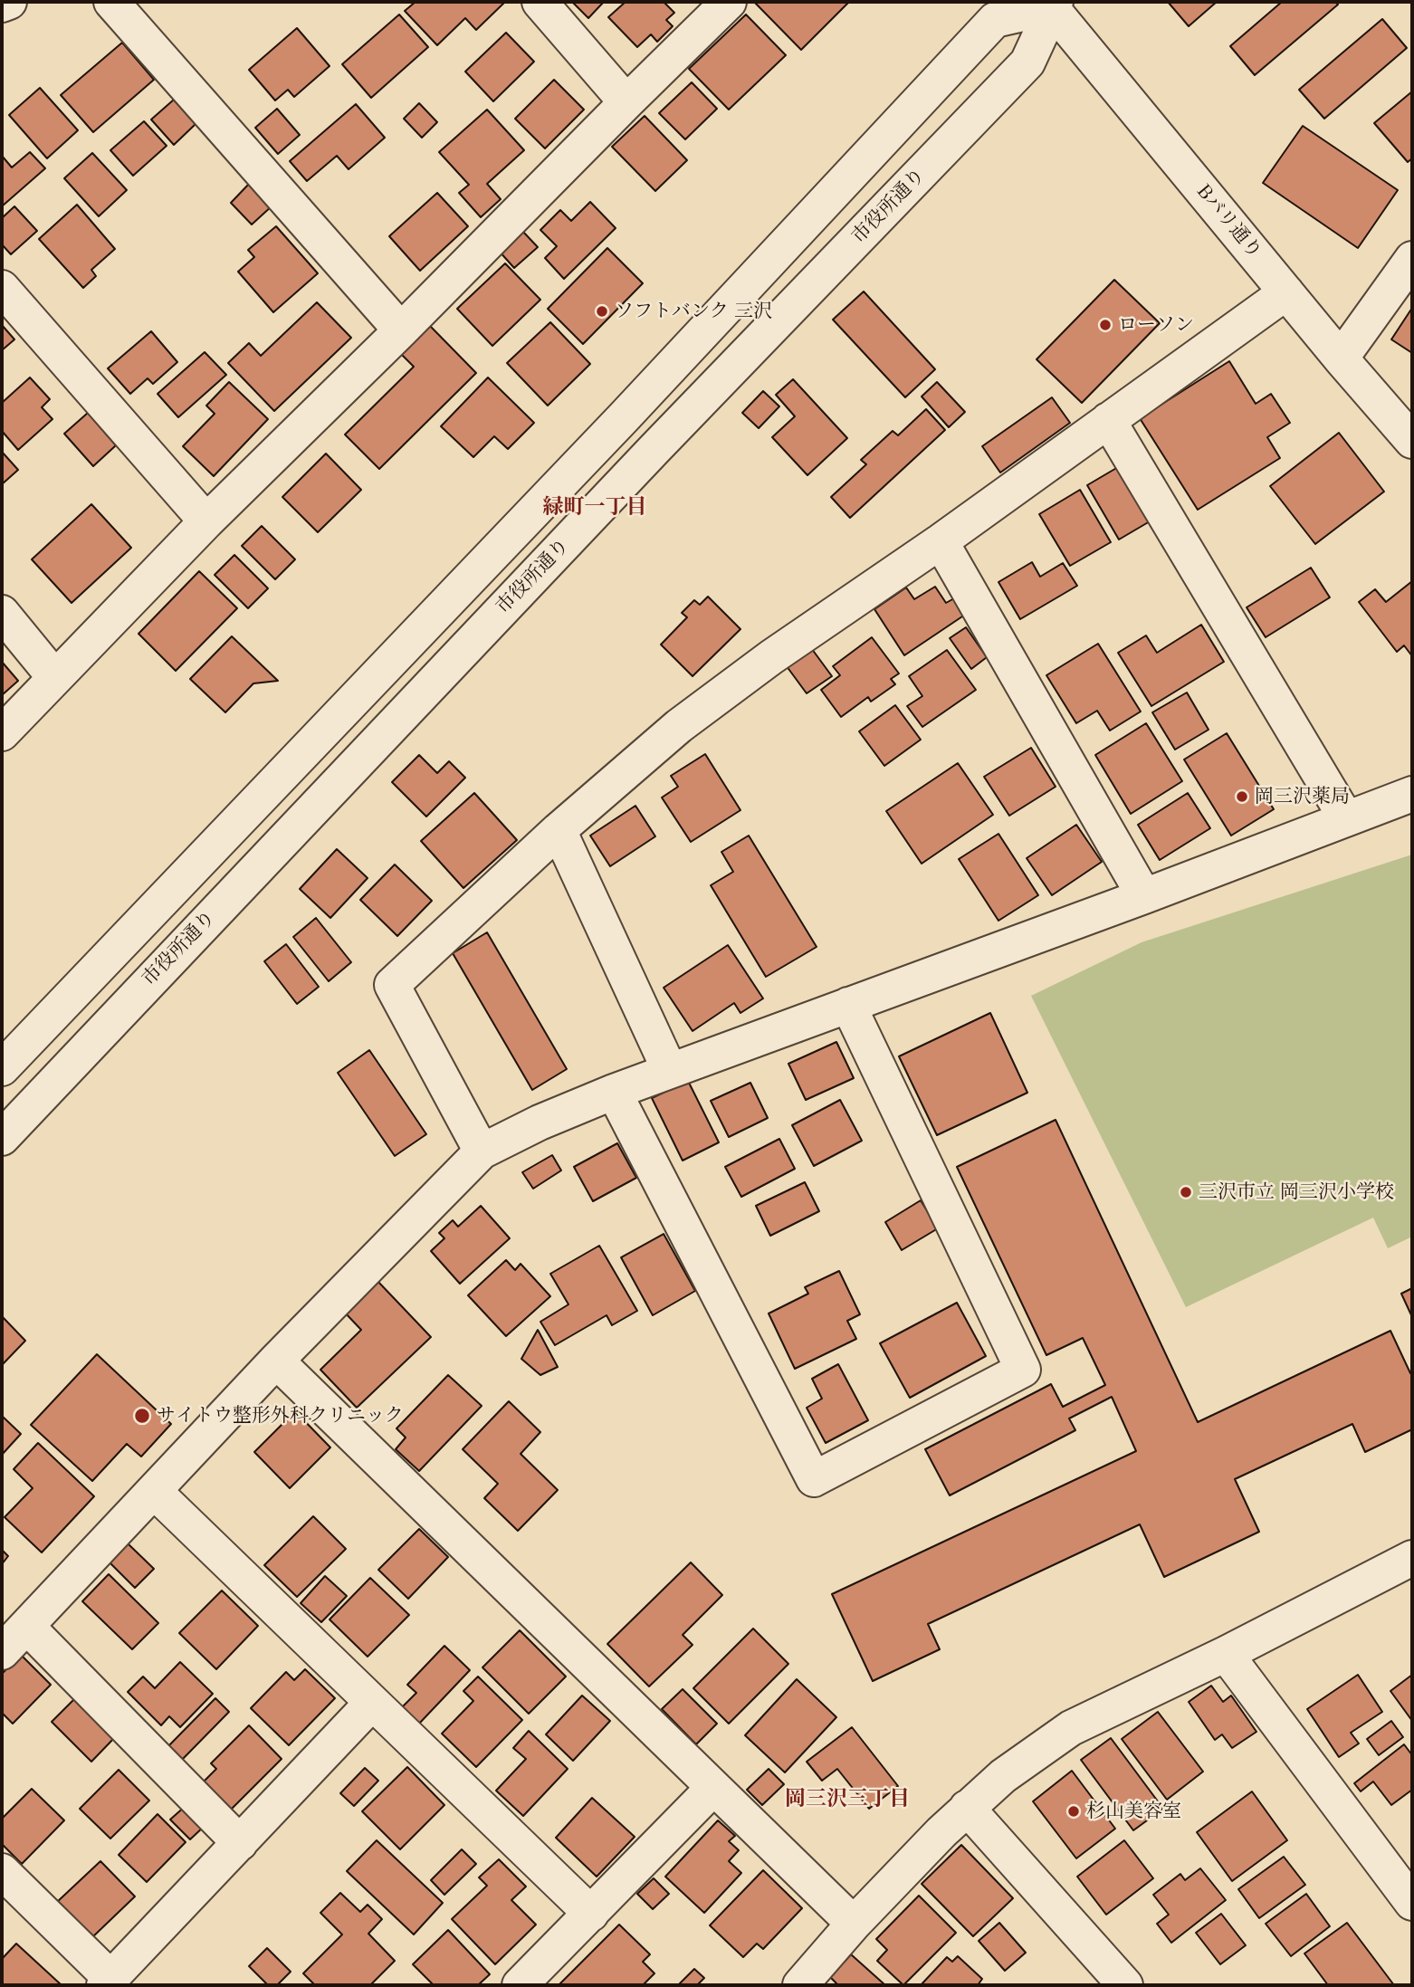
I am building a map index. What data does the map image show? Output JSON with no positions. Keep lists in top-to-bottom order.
{
  "streets": {
    "street": ["市役所通り", "Bバリ通り"]
  },
  "crossings": [
    ["市役所通り", "Bバリ通り"]
  ],
  "districts": ["緑町一丁目", "岡三沢三丁目"],
  "places": [
    "ソフトバンク 三沢",
    "ローソン",
    "岡三沢薬局",
    "三沢市立 岡三沢小学校",
    "サイトウ整形外科クリニック",
    "杉山美容室"
  ]
}
